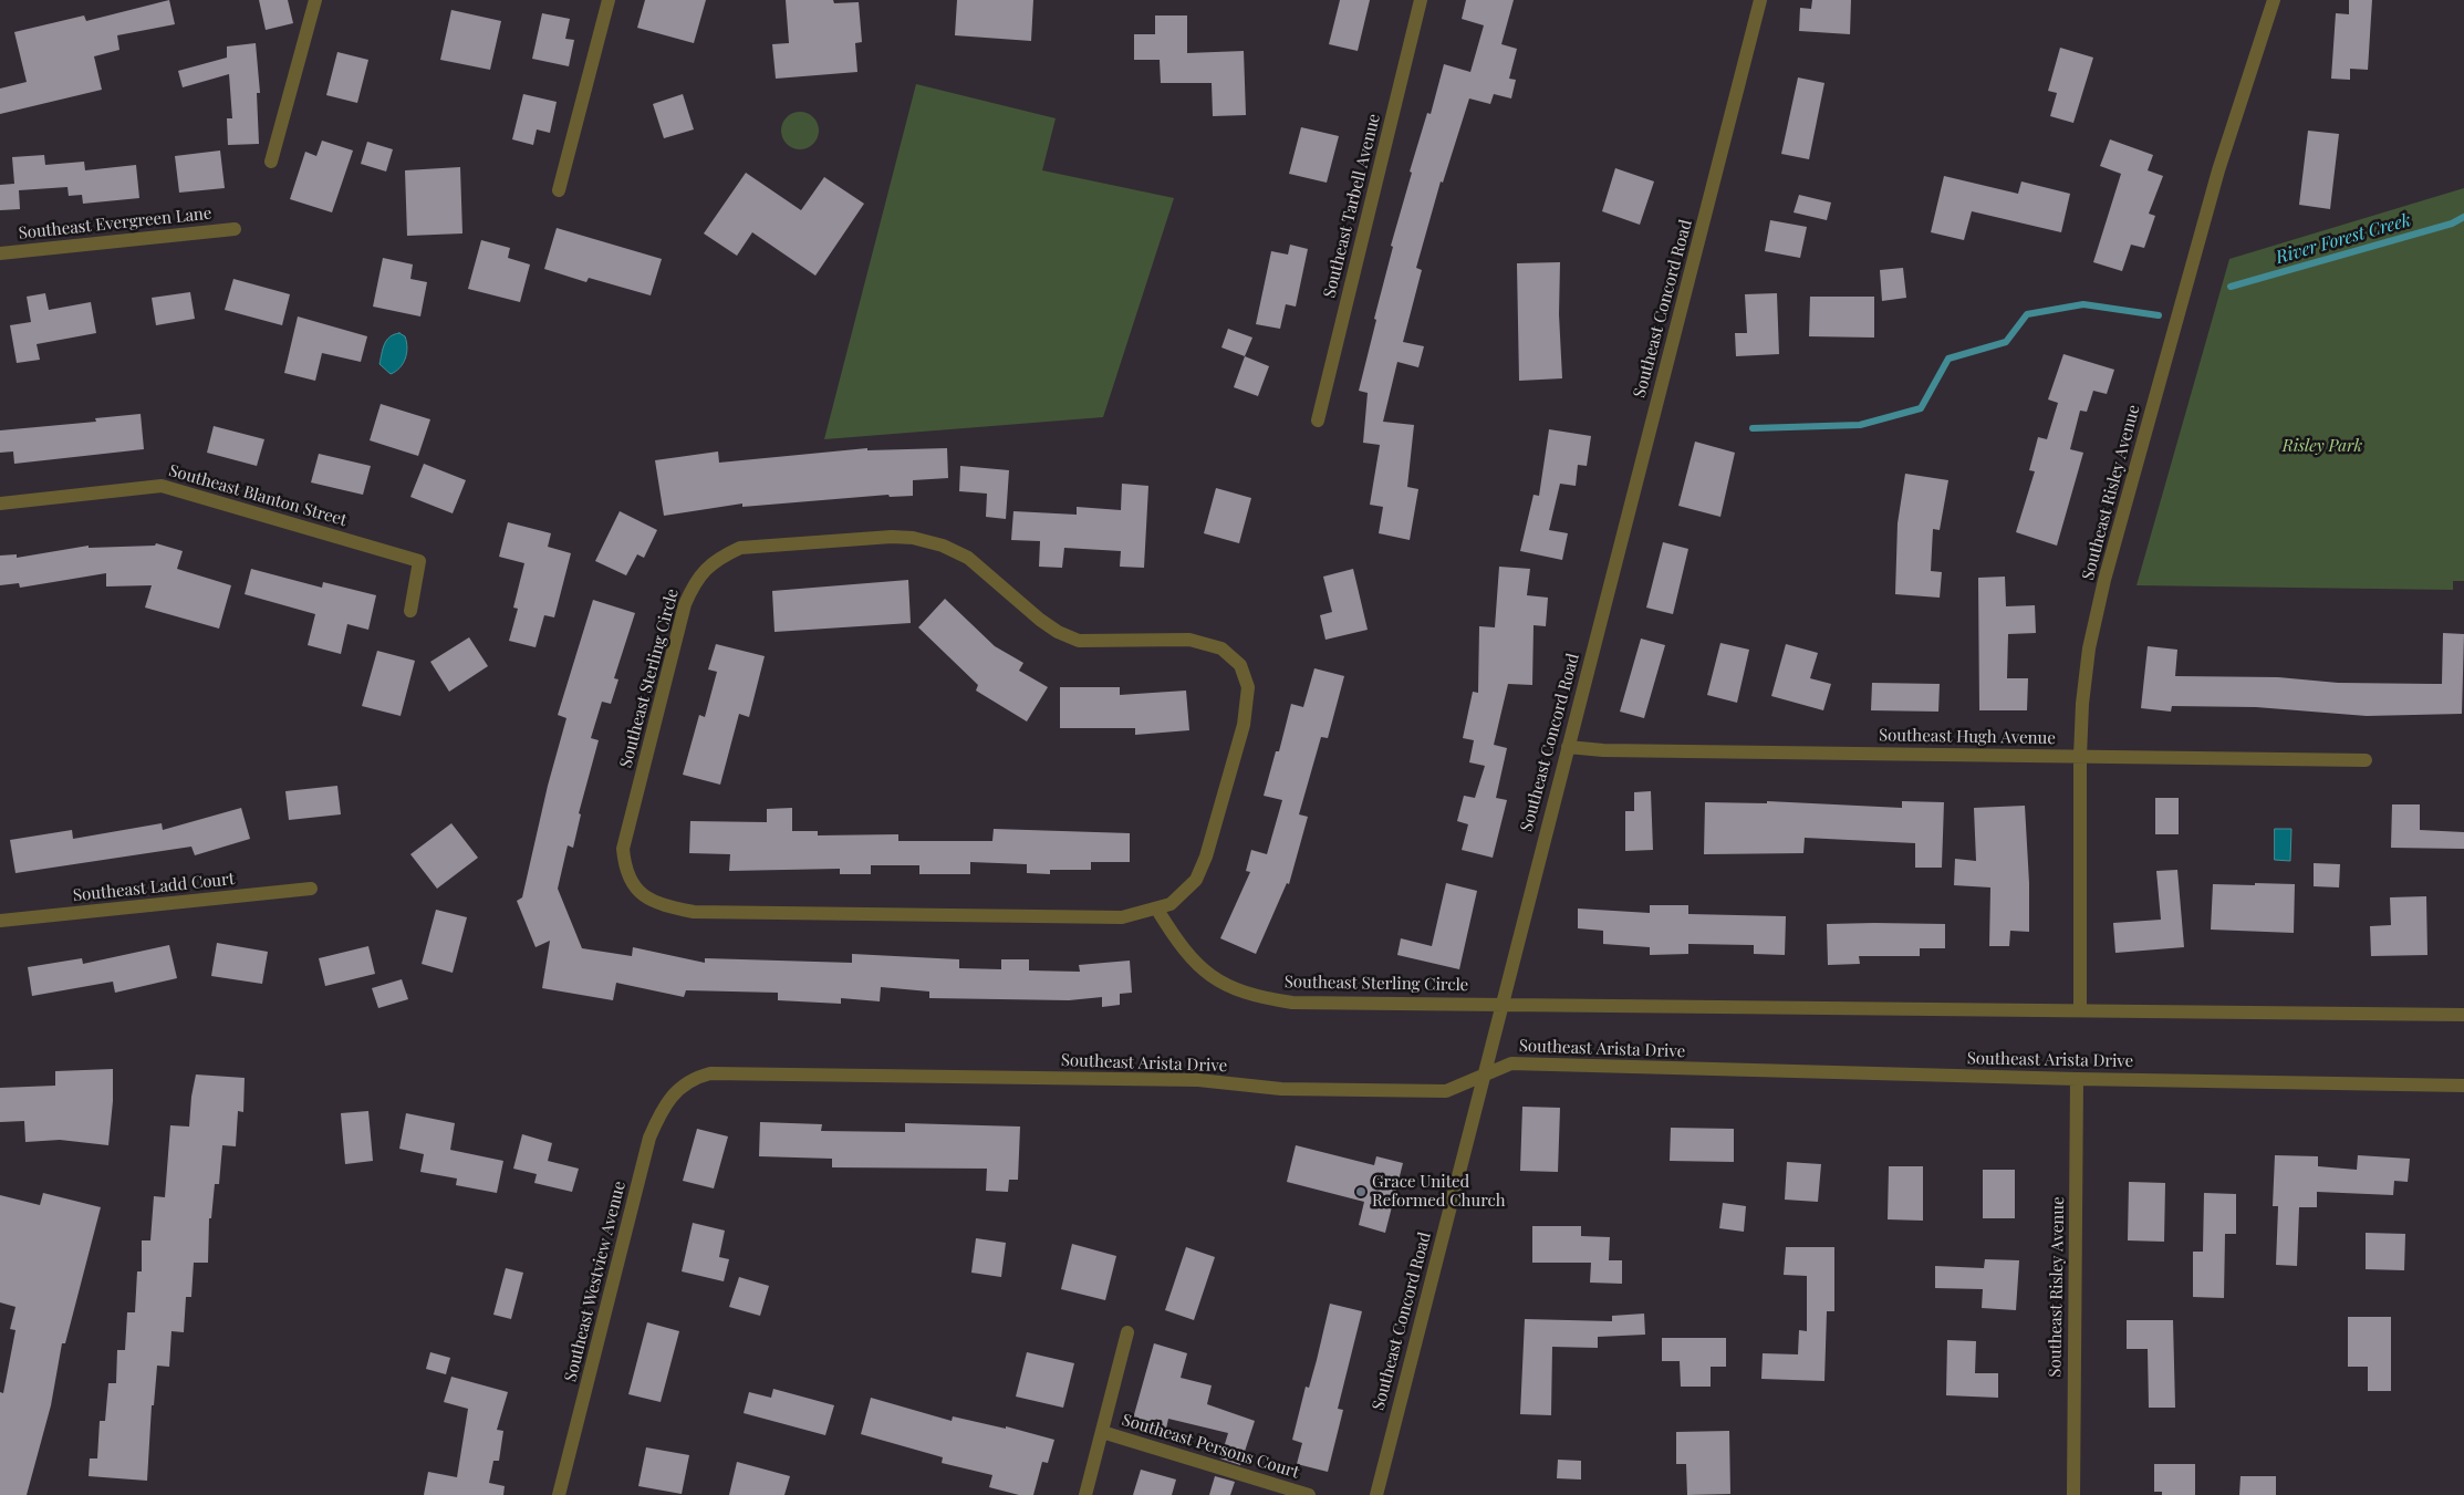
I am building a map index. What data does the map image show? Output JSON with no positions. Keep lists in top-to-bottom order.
{
  "streets": {
    "street": [
      "Southeast Tarbell Avenue",
      "Southeast Evergreen Lane",
      "Southeast Concord Road",
      "Southeast Risley Avenue",
      "Southeast Blanton Street",
      "Southeast Sterling Circle",
      "Southeast Hugh Avenue",
      "Southeast Ladd Court",
      "Southeast Arista Drive",
      "Southeast Westview Avenue",
      "Southeast Persons Court"
    ]
  },
  "crossings": [
    ["Southeast Concord Road", "Southeast Sterling Circle"],
    ["Southeast Concord Road", "Southeast Hugh Avenue"],
    ["Southeast Concord Road", "Southeast Arista Drive"],
    ["Southeast Risley Avenue", "Southeast Hugh Avenue"],
    ["Southeast Risley Avenue", "Southeast Arista Drive"],
    ["Southeast Arista Drive", "Southeast Westview Avenue"]
  ],
  "water": ["River Forest Creek"],
  "parks": ["Risley Park"],
  "places": ["Grace United Reformed Church"]
}
